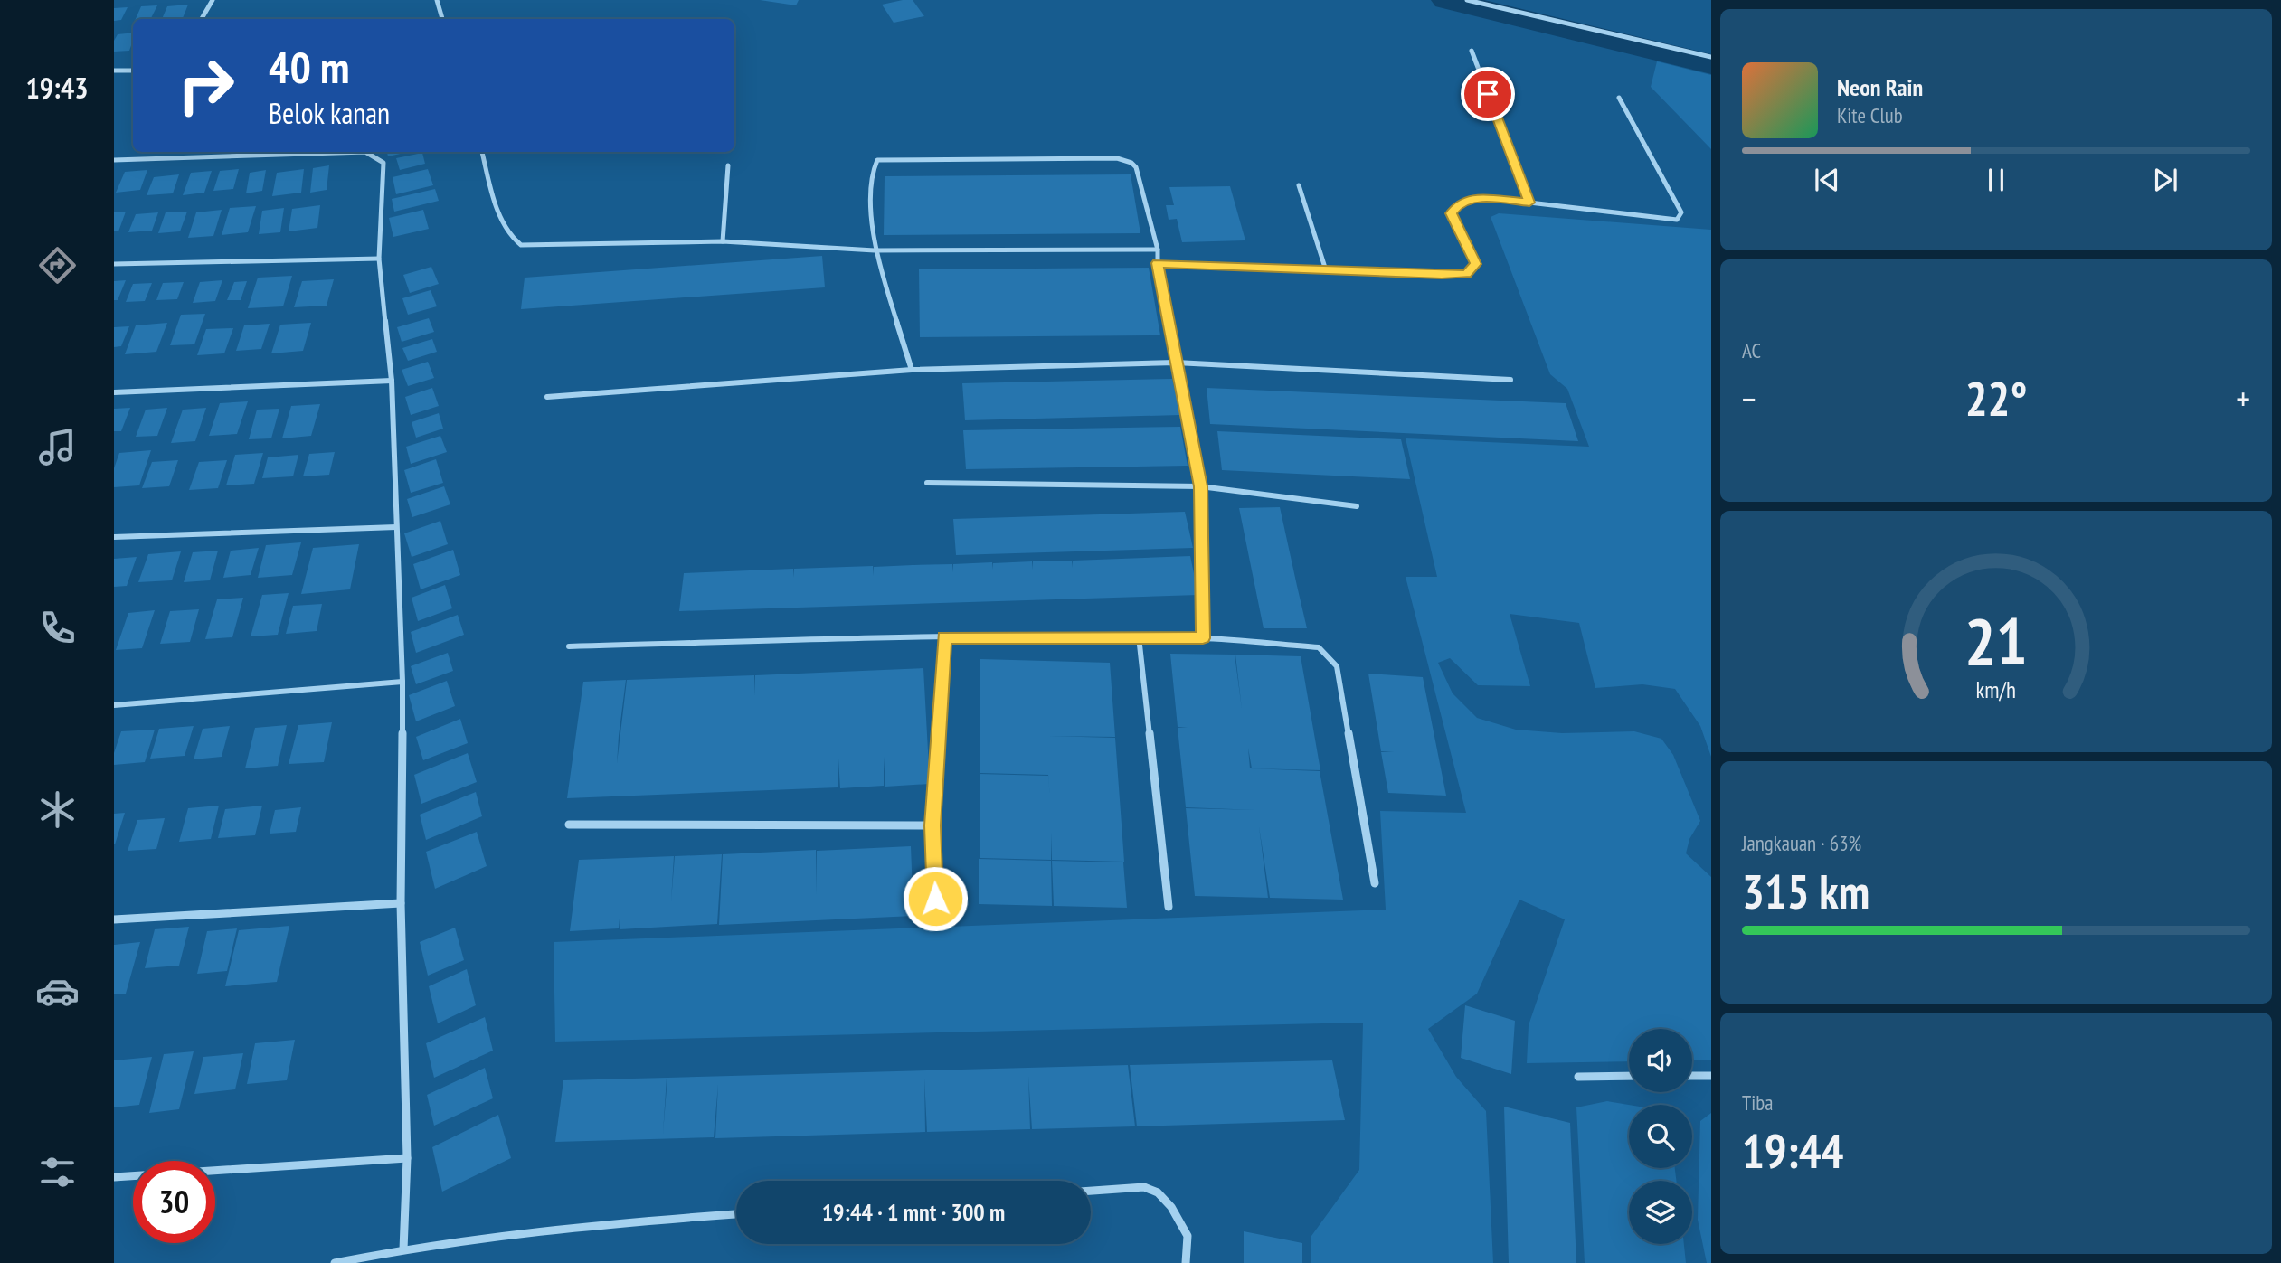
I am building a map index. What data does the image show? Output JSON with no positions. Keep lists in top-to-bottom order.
{
  "page": {
    "tabs": "19:43",
    "turn": ["40 m", "Belok kanan"],
    "song": ["Neon Rain", "Kite Club"],
    "tile": [
      "AC",
      ["Jangkauan · 63%", "315 km"],
      ["Tiba", "19:44"]
    ],
    "heat": ["−", "22°", "+"],
    "limit": "30",
    "trip": "19:44 · 1 mnt · 300 m",
    "gauge": ["21", "km/h"]
  }
}
